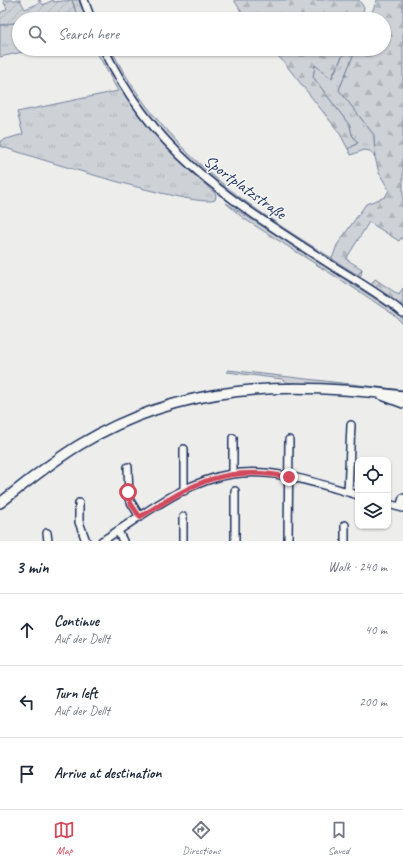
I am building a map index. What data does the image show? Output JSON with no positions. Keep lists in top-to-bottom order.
{
  "streets": {
    "street": ["Sportplatzstraße"]
  },
  "page": {
    "search": "Search here",
    "heading": ["3 min", "Walk · 240 m"],
    "list": [
      ["Continue", "Auf der Dellt", "40 m"],
      ["Turn left", "Auf der Dellt", "200 m"],
      "Arrive at destination"
    ],
    "nav": ["Map", "Directions", "Saved"]
  }
}
